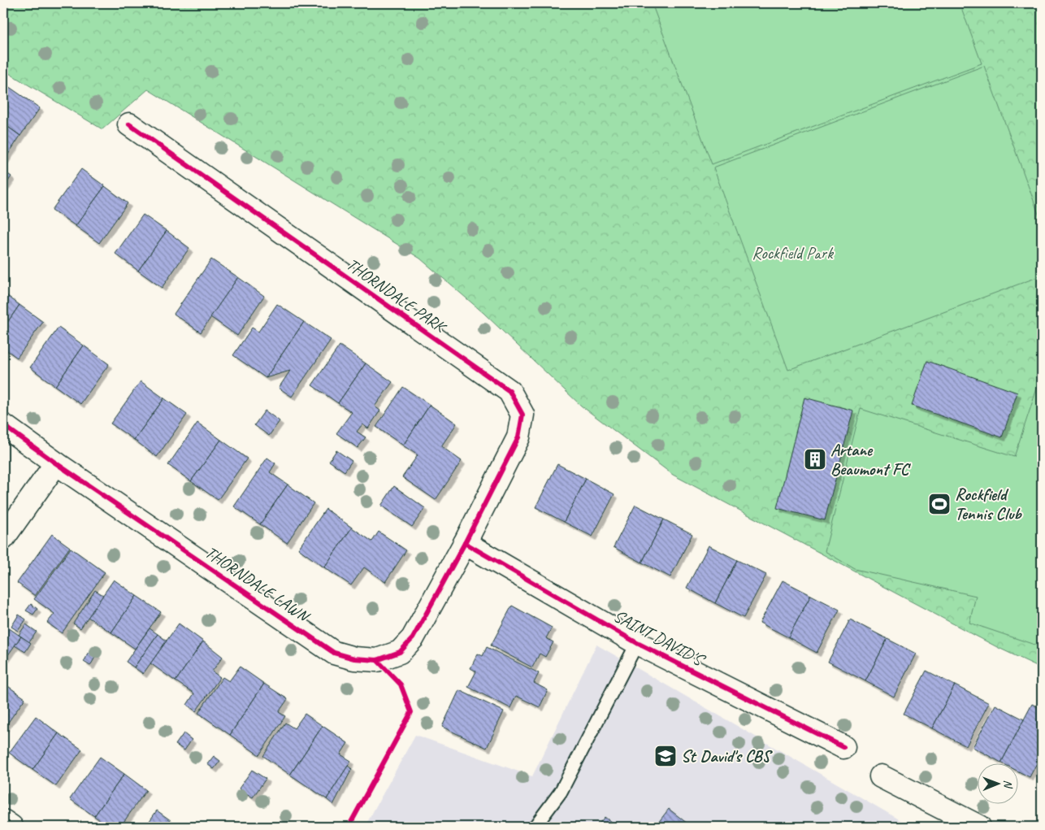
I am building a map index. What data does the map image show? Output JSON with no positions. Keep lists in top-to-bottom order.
{
  "streets": {
    "street": ["THORNDALE PARK", "THORNDALE LAWN", "SAINT DAVID'S"]
  },
  "crossings": [
    ["THORNDALE PARK", "THORNDALE LAWN"],
    ["THORNDALE PARK", "SAINT DAVID'S"],
    ["THORNDALE LAWN", "SAINT DAVID'S"]
  ],
  "parks": ["Rockfield Park"],
  "places": {
    "building": ["Artane Beaumont FC"],
    "sports": ["Rockfield Tennis Club"],
    "school or university": ["St David's CBS"]
  },
  "north": "right"
}
